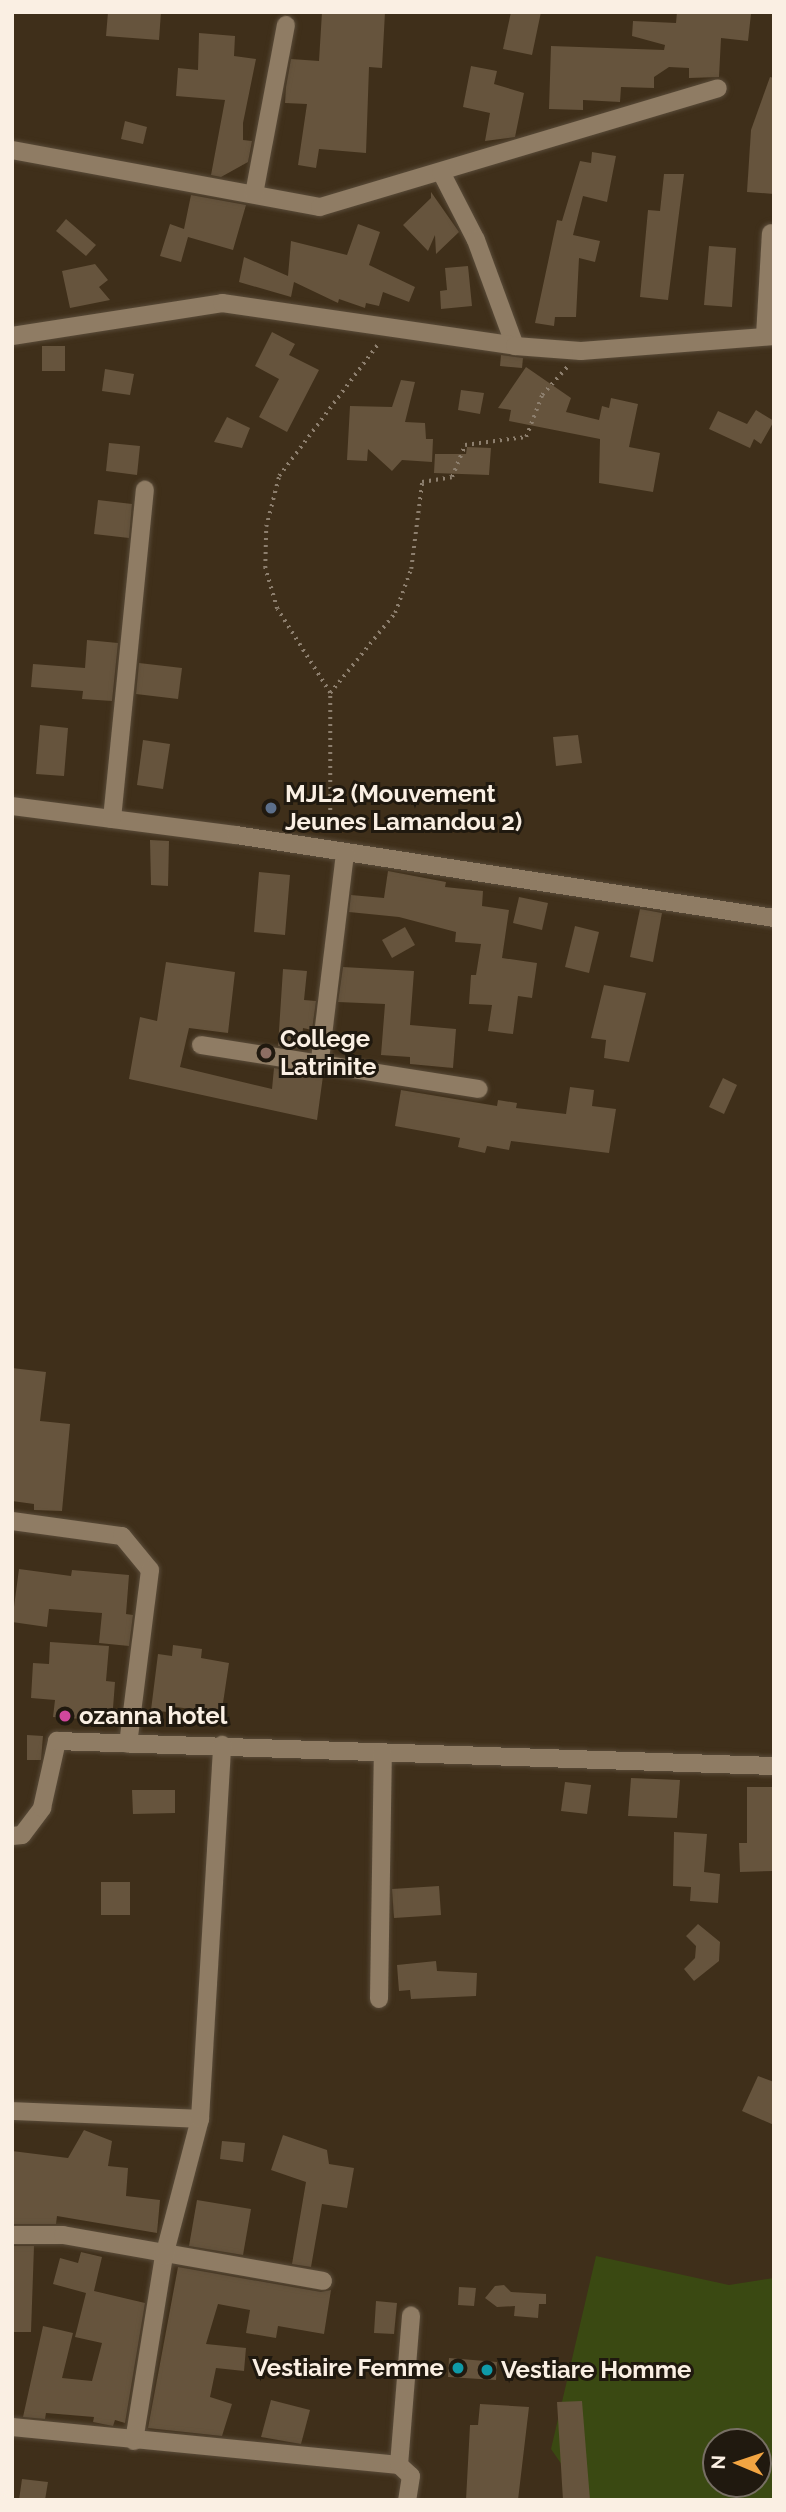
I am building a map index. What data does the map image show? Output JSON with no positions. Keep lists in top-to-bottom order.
{
  "places": [
    "MJL2 (Mouvement Jeunes Lamandou 2)",
    "College Latrinite",
    "ozanna hotel",
    "Vestiaire Femme",
    "Vestiare Homme"
  ],
  "north": "left"
}
